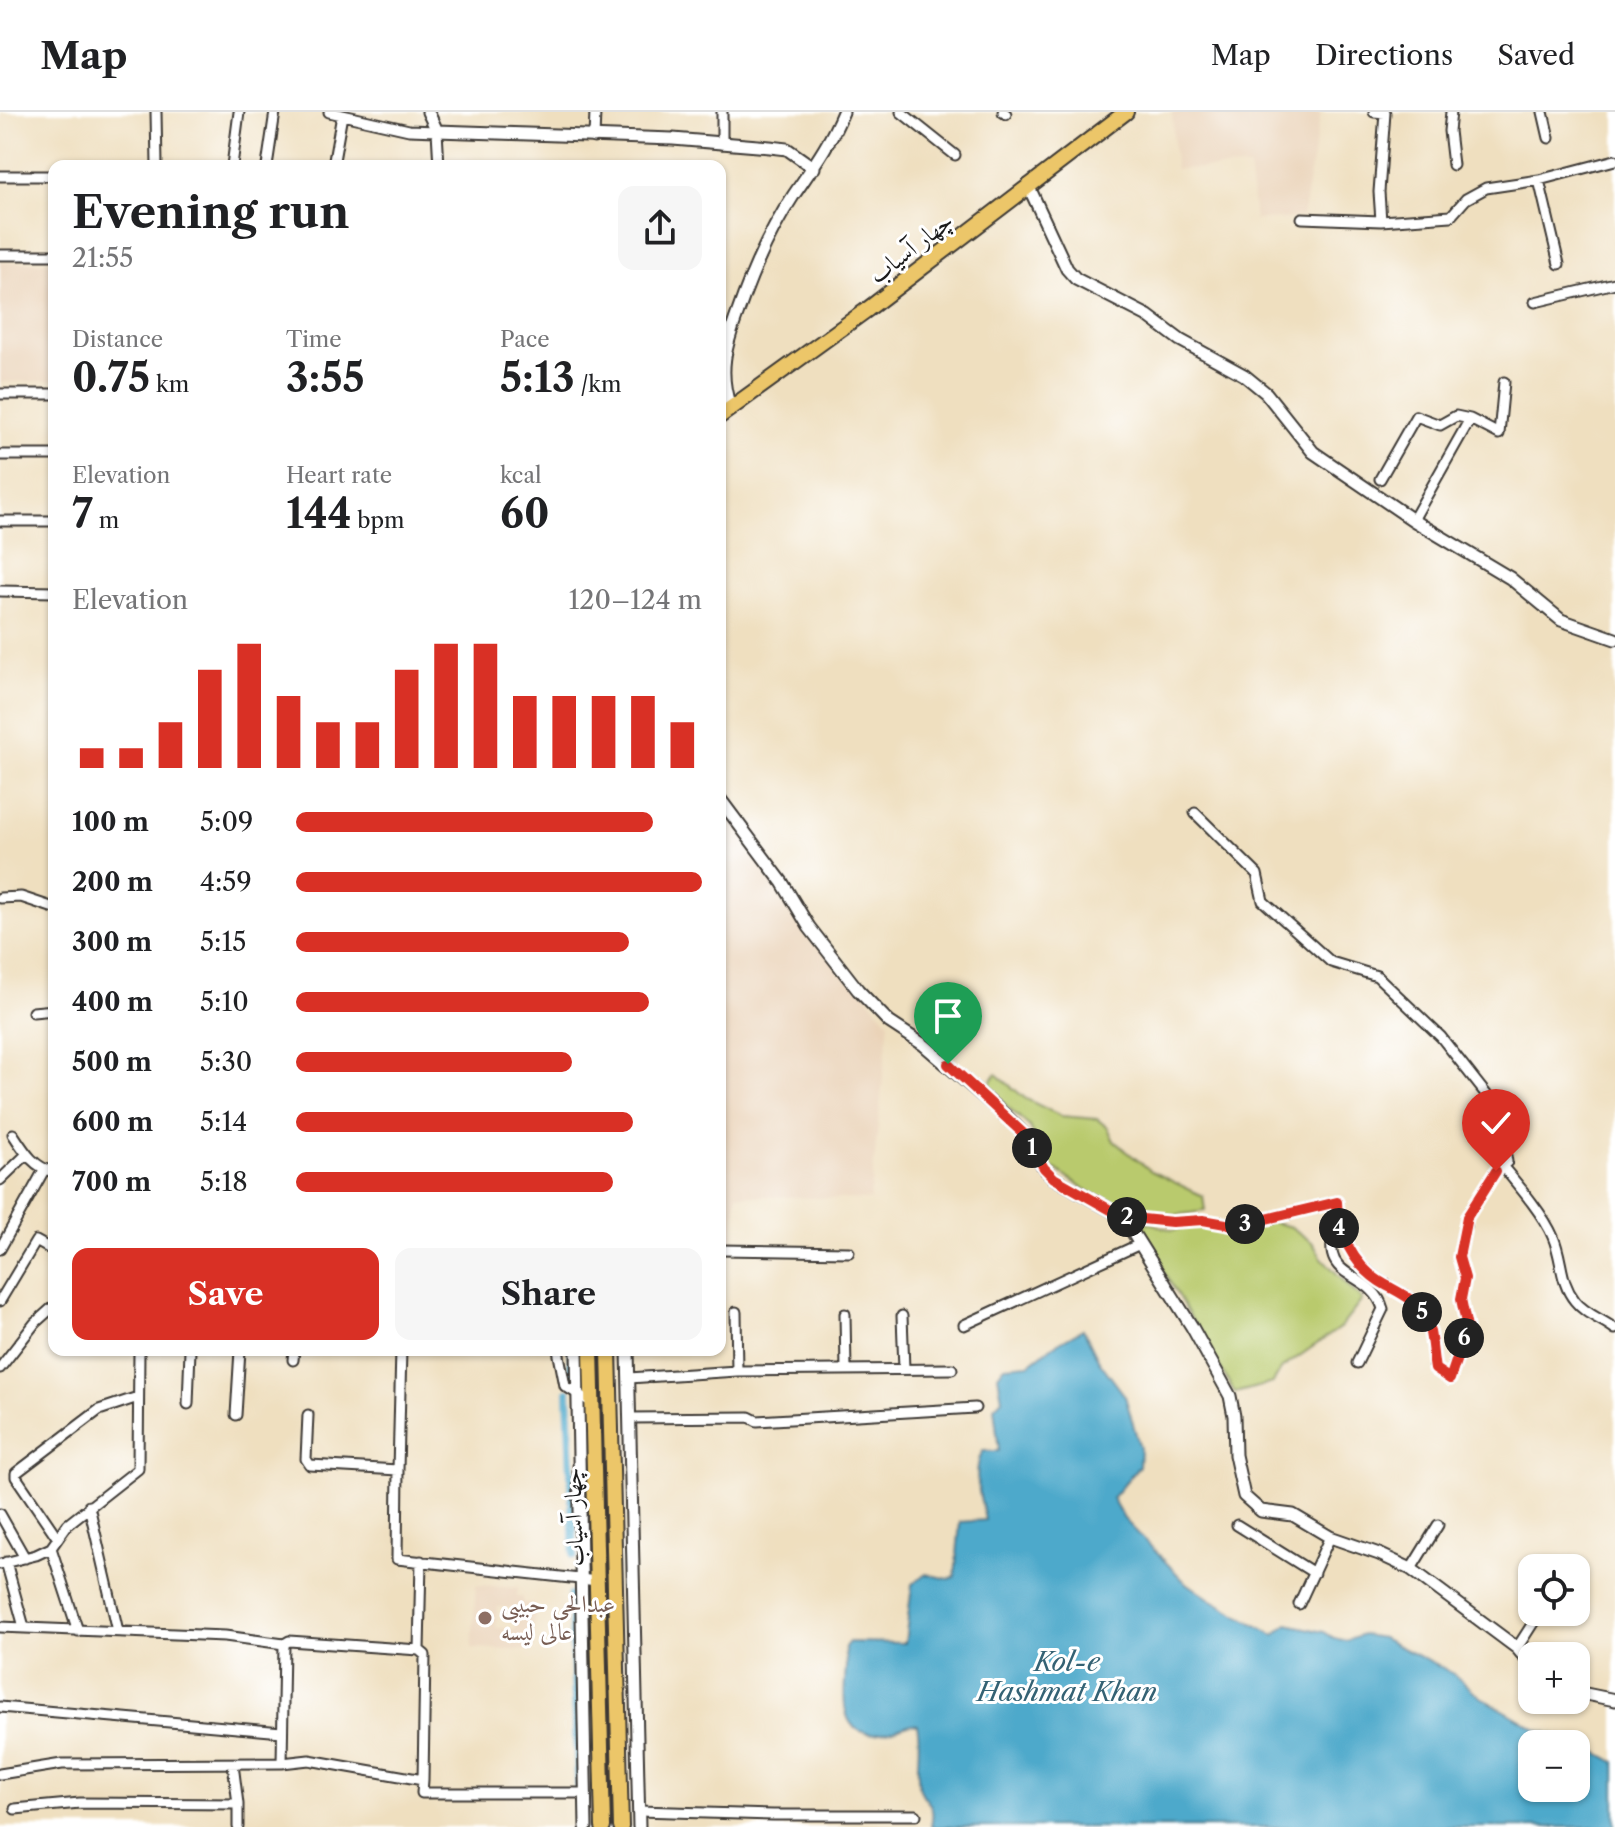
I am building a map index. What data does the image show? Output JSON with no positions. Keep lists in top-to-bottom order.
{
  "streets": {
    "highway": ["چهار آسیاب"]
  },
  "water": ["Kol-e Hashmat Khan"],
  "places": ["عبدالحی حبیبی عالی لیسه"],
  "page": {
    "header": "Map",
    "nav": ["Map", "Directions", "Saved"],
    "heading": ["Evening run", "21:55"],
    "stats": [
      ["Distance", "0.75 km"],
      ["Time", "3:55"],
      ["Pace", "5:13 /km"],
      ["Elevation", "7 m"],
      ["Heart rate", "144 bpm"],
      ["kcal", "60"]
    ],
    "chart": ["Elevation", "120–124 m"],
    "list": [
      {
        "name": "100 m",
        "note": "5:09"
      },
      {
        "name": "200 m",
        "note": "4:59"
      },
      {
        "name": "300 m",
        "note": "5:15"
      },
      {
        "name": "400 m",
        "note": "5:10"
      },
      {
        "name": "500 m",
        "note": "5:30"
      },
      {
        "name": "600 m",
        "note": "5:14"
      },
      {
        "name": "700 m",
        "note": "5:18"
      }
    ],
    "pins": [
      "1",
      "2",
      "3",
      "4",
      "5",
      "6"
    ],
    "buttons": ["Save", "Share"],
    "map_buttons": ["+", "−"]
  }
}
